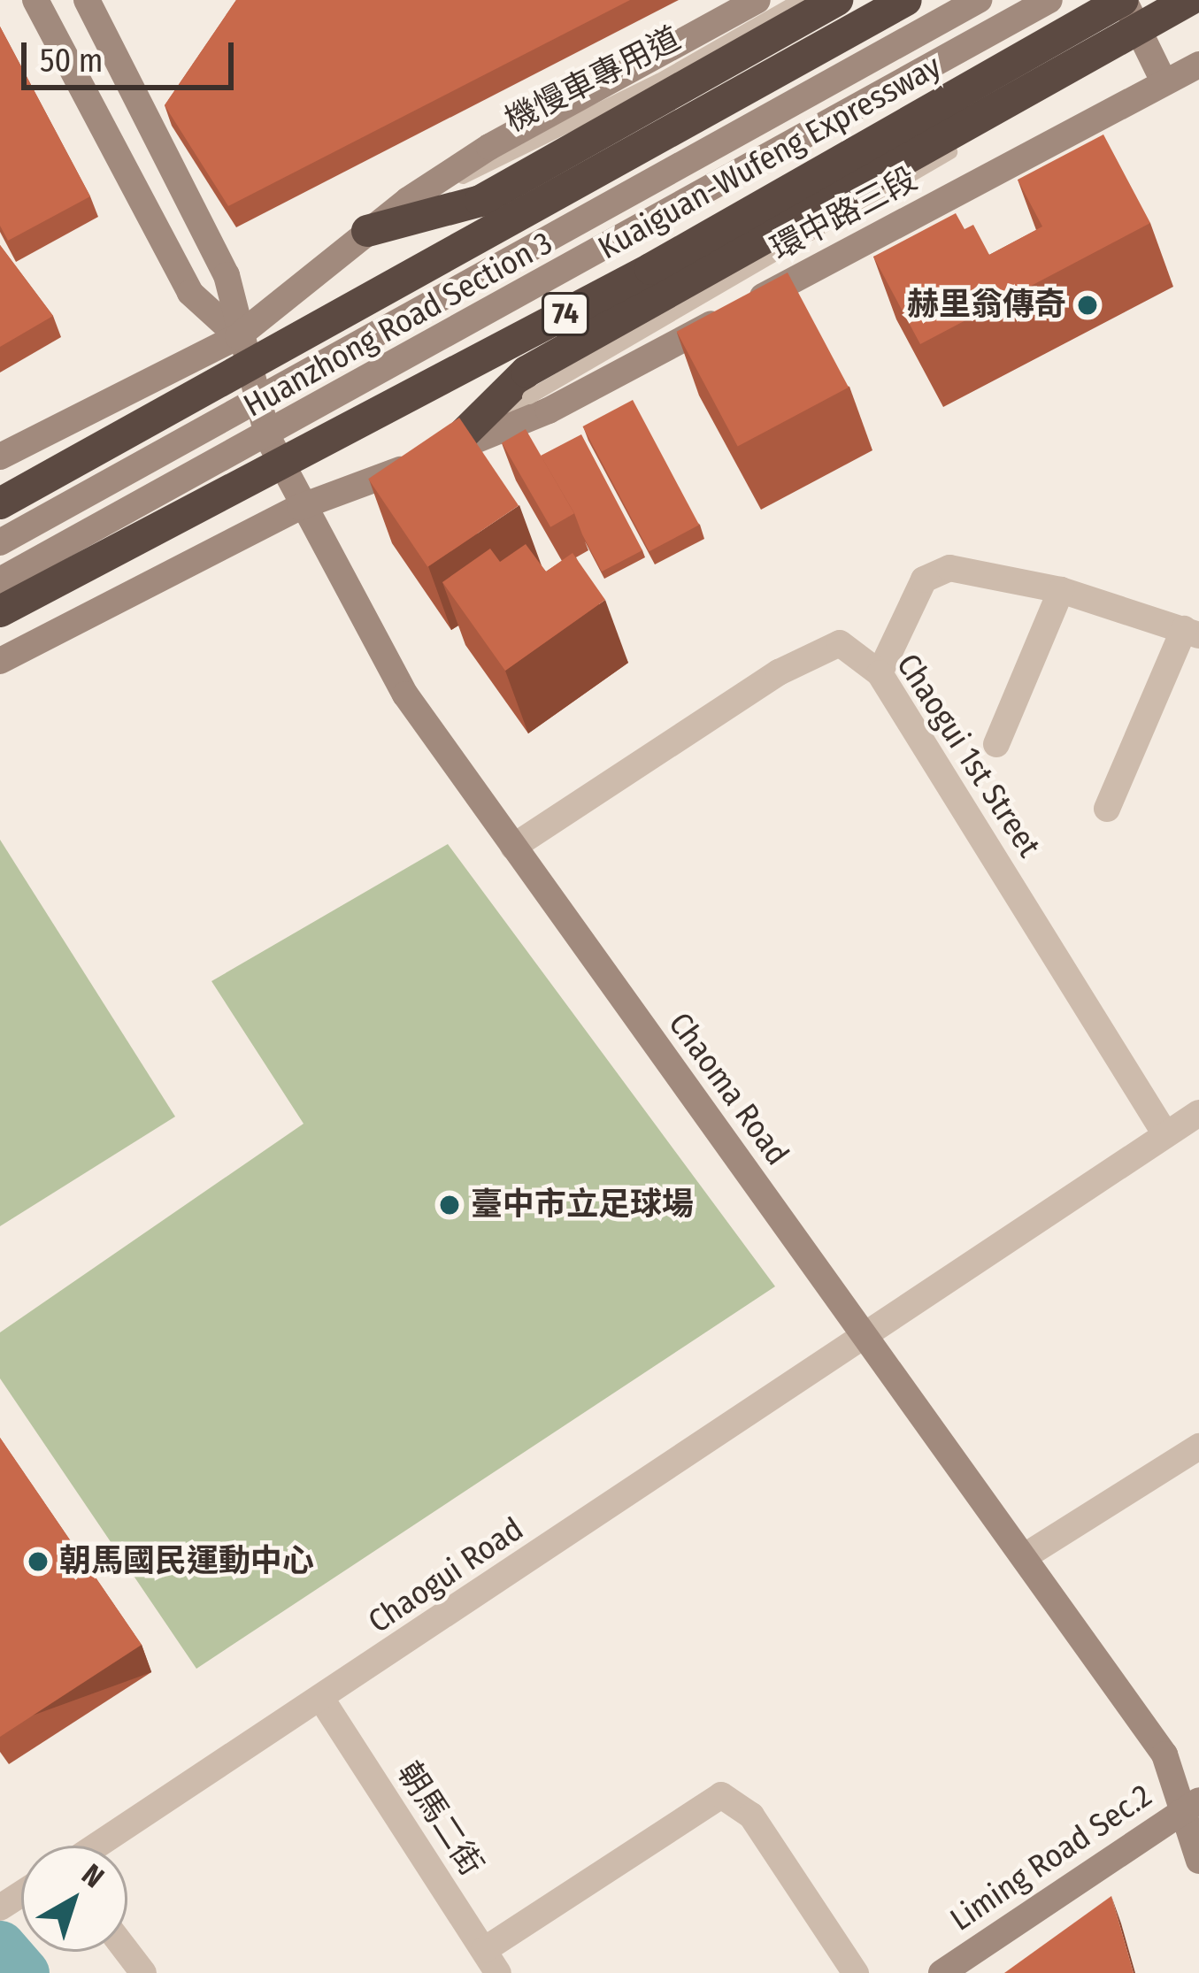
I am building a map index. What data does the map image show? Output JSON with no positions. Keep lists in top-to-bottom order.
{
  "streets": {
    "highway": ["Kuaiguan-Wufeng Expressway", "74"],
    "street": [
      "環中路三段",
      "Huanzhong Road Section 3",
      "Chaogui 1st Street",
      "Chaoma Road",
      "Chaogui Road",
      "朝馬二街",
      "Liming Road Sec.2"
    ],
    "lane": ["機慢車專用道"]
  },
  "crossings": [
    ["環中路三段", "74"],
    ["環中路三段", "Chaoma Road"],
    ["Huanzhong Road Section 3", "Chaoma Road"],
    ["Chaogui 1st Street", "Chaoma Road"],
    ["Chaoma Road", "Chaogui Road"],
    ["Chaoma Road", "Liming Road Sec.2"],
    ["Chaogui Road", "朝馬二街"]
  ],
  "places": ["赫里翁傳奇", "臺中市立足球場", "朝馬國民運動中心"],
  "scale_bar": "50 m",
  "north": "top right"
}
